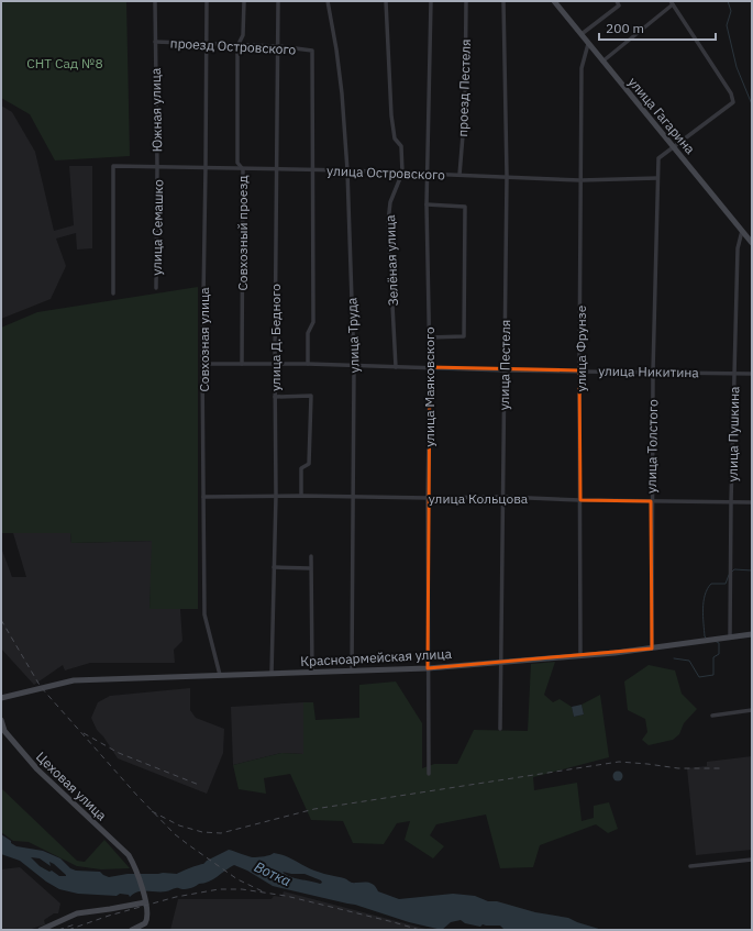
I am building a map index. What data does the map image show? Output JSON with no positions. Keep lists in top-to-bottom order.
{
  "streets": {
    "main road": ["улица Гагарина", "Красноармейская улица", "Цеховая улица"],
    "street": [
      "проезд Островского",
      "проезд Пестеля",
      "Южная улица",
      "улица Островского",
      "улица Семашко",
      "Совхозный проезд",
      "Зелёная улица",
      "улица Труда",
      "улица Д. Бедного",
      "Совхозная улица",
      "улица Фрунзе",
      "улица Пестеля",
      "улица Никитина",
      "улица Маяковского",
      "улица Пушкина",
      "улица Толстого",
      "улица Кольцова"
    ]
  },
  "crossings": [
    ["проезд Островского", "Южная улица"],
    ["проезд Островского", "улица Островского"],
    ["проезд Островского", "Совхозный проезд"],
    ["проезд Островского", "улица Д. Бедного"],
    ["проезд Островского", "Совхозная улица"],
    ["проезд Островского", "улица Никитина"],
    ["проезд Пестеля", "улица Островского"],
    ["Южная улица", "улица Островского"],
    ["Южная улица", "улица Семашко"],
    ["улица Гагарина", "улица Фрунзе"],
    ["улица Гагарина", "улица Пушкина"],
    ["улица Гагарина", "улица Толстого"],
    ["улица Островского", "улица Семашко"],
    ["улица Островского", "Совхозный проезд"],
    ["улица Островского", "Зелёная улица"],
    ["улица Островского", "улица Труда"],
    ["улица Островского", "улица Д. Бедного"],
    ["улица Островского", "Совхозная улица"],
    ["улица Островского", "улица Фрунзе"],
    ["улица Островского", "улица Пестеля"],
    ["улица Островского", "улица Маяковского"],
    ["улица Островского", "улица Толстого"],
    ["Совхозный проезд", "улица Никитина"],
    ["Зелёная улица", "улица Никитина"],
    ["улица Труда", "улица Никитина"],
    ["улица Труда", "улица Кольцова"],
    ["улица Труда", "Красноармейская улица"],
    ["улица Д. Бедного", "улица Никитина"],
    ["улица Д. Бедного", "улица Кольцова"],
    ["улица Д. Бедного", "Красноармейская улица"],
    ["Совхозная улица", "улица Никитина"],
    ["Совхозная улица", "улица Кольцова"],
    ["Совхозная улица", "Красноармейская улица"],
    ["улица Фрунзе", "улица Никитина"],
    ["улица Фрунзе", "улица Кольцова"],
    ["улица Фрунзе", "Красноармейская улица"],
    ["улица Пестеля", "улица Никитина"],
    ["улица Пестеля", "улица Кольцова"],
    ["улица Пестеля", "Красноармейская улица"],
    ["улица Никитина", "улица Маяковского"],
    ["улица Никитина", "улица Пушкина"],
    ["улица Никитина", "улица Толстого"],
    ["улица Маяковского", "улица Кольцова"],
    ["улица Маяковского", "Красноармейская улица"],
    ["улица Пушкина", "улица Кольцова"],
    ["улица Пушкина", "Красноармейская улица"],
    ["улица Толстого", "улица Кольцова"],
    ["улица Толстого", "Красноармейская улица"]
  ],
  "water": ["Вотка"],
  "parks": ["СНТ Сад №8"],
  "scale_bar": "200 m"
}
